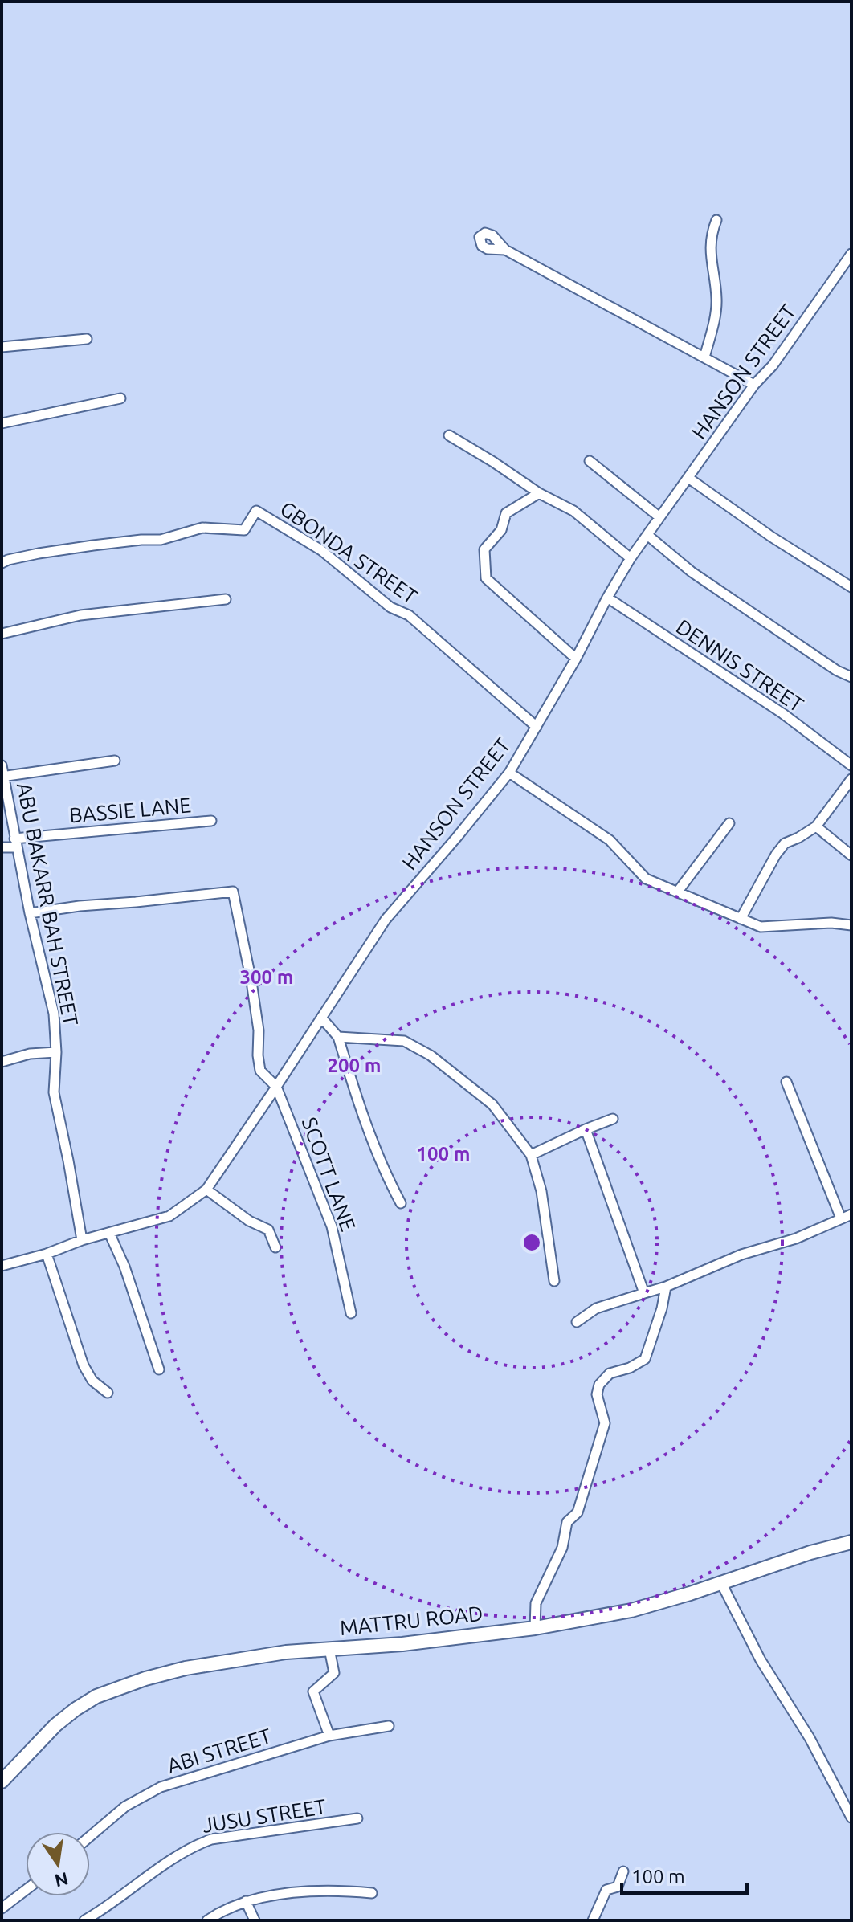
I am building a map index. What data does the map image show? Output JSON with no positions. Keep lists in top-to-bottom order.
{
  "streets": {
    "main road": ["MATTRU ROAD"],
    "street": [
      "HANSON STREET",
      "GBONDA STREET",
      "DENNIS STREET",
      "BASSIE LANE",
      "ABU BAKARR BAH STREET",
      "SCOTT LANE",
      "ABI STREET",
      "JUSU STREET"
    ]
  },
  "crossings": [
    ["HANSON STREET", "GBONDA STREET"],
    ["HANSON STREET", "DENNIS STREET"],
    ["HANSON STREET", "ABU BAKARR BAH STREET"],
    ["HANSON STREET", "SCOTT LANE"],
    ["BASSIE LANE", "ABU BAKARR BAH STREET"],
    ["ABU BAKARR BAH STREET", "SCOTT LANE"]
  ],
  "scale_bar": "100 m",
  "north": "bottom",
  "rings": ["300 m", "200 m", "100 m"]
}
